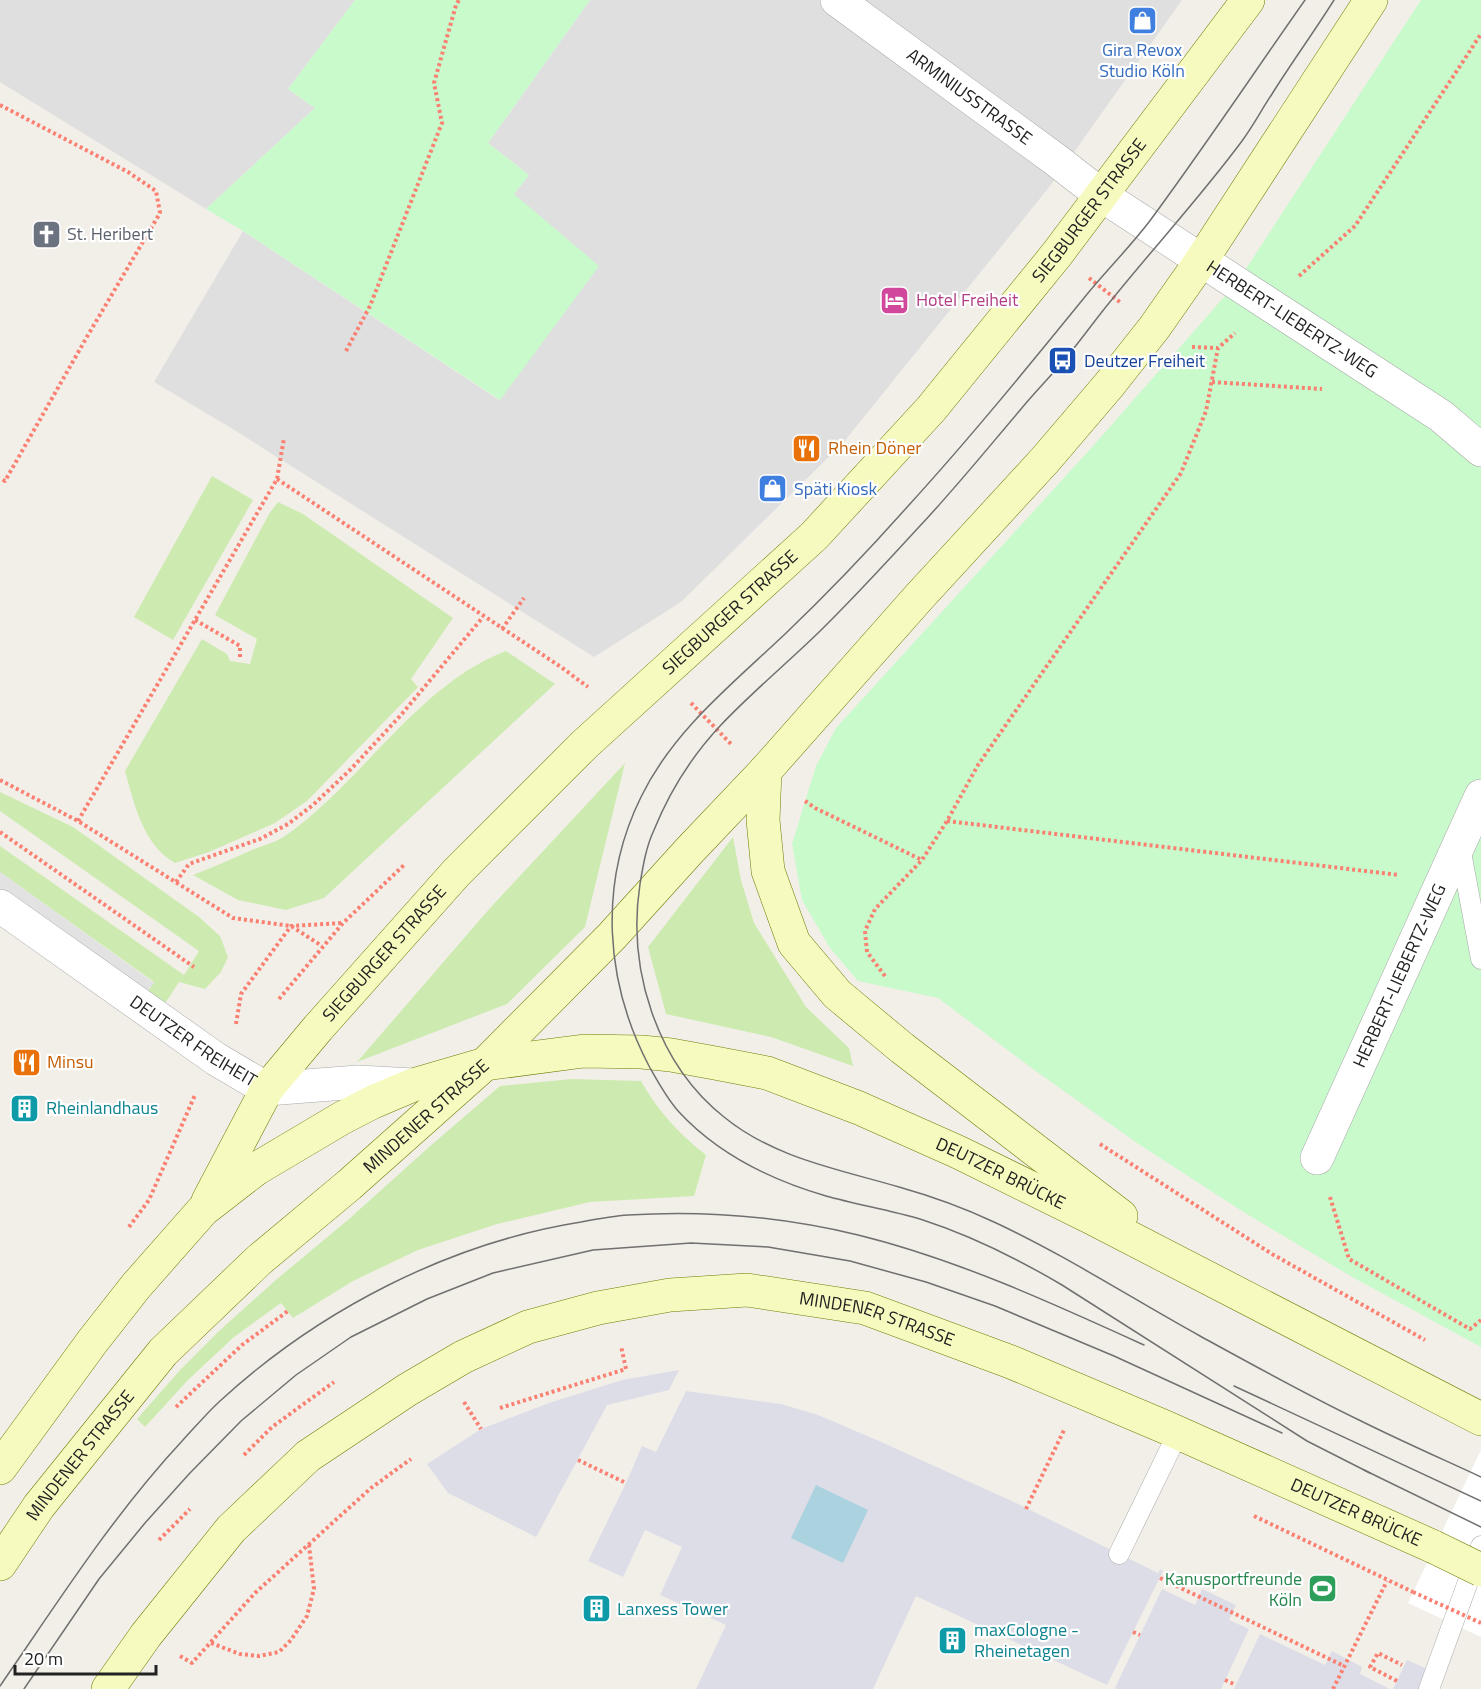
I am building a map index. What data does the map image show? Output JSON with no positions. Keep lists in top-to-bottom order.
{
  "streets": {
    "main road": ["SIEGBURGER STRASSE", "MINDENER STRASSE", "DEUTZER BRÜCKE"],
    "street": ["ARMINIUSSTRASSE", "HERBERT-LIEBERTZ-WEG", "DEUTZER FREIHEIT"]
  },
  "crossings": [
    ["ARMINIUSSTRASSE", "SIEGBURGER STRASSE"],
    ["ARMINIUSSTRASSE", "HERBERT-LIEBERTZ-WEG"],
    ["SIEGBURGER STRASSE", "HERBERT-LIEBERTZ-WEG"],
    ["SIEGBURGER STRASSE", "DEUTZER FREIHEIT"],
    ["SIEGBURGER STRASSE", "MINDENER STRASSE"],
    ["DEUTZER FREIHEIT", "MINDENER STRASSE"],
    ["MINDENER STRASSE", "DEUTZER BRÜCKE"]
  ],
  "places": {
    "shop": ["Gira Revox Studio Köln", "Späti Kiosk"],
    "church": ["St. Heribert"],
    "hotel": ["Hotel Freiheit"],
    "bus stop": ["Deutzer Freiheit"],
    "restaurant": ["Rhein Döner", "Minsu"],
    "building": ["Rheinlandhaus", "Lanxess Tower", "maxCologne - Rheinetagen"],
    "sports": ["Kanusportfreunde Köln"]
  },
  "scale_bar": "20 m"
}
